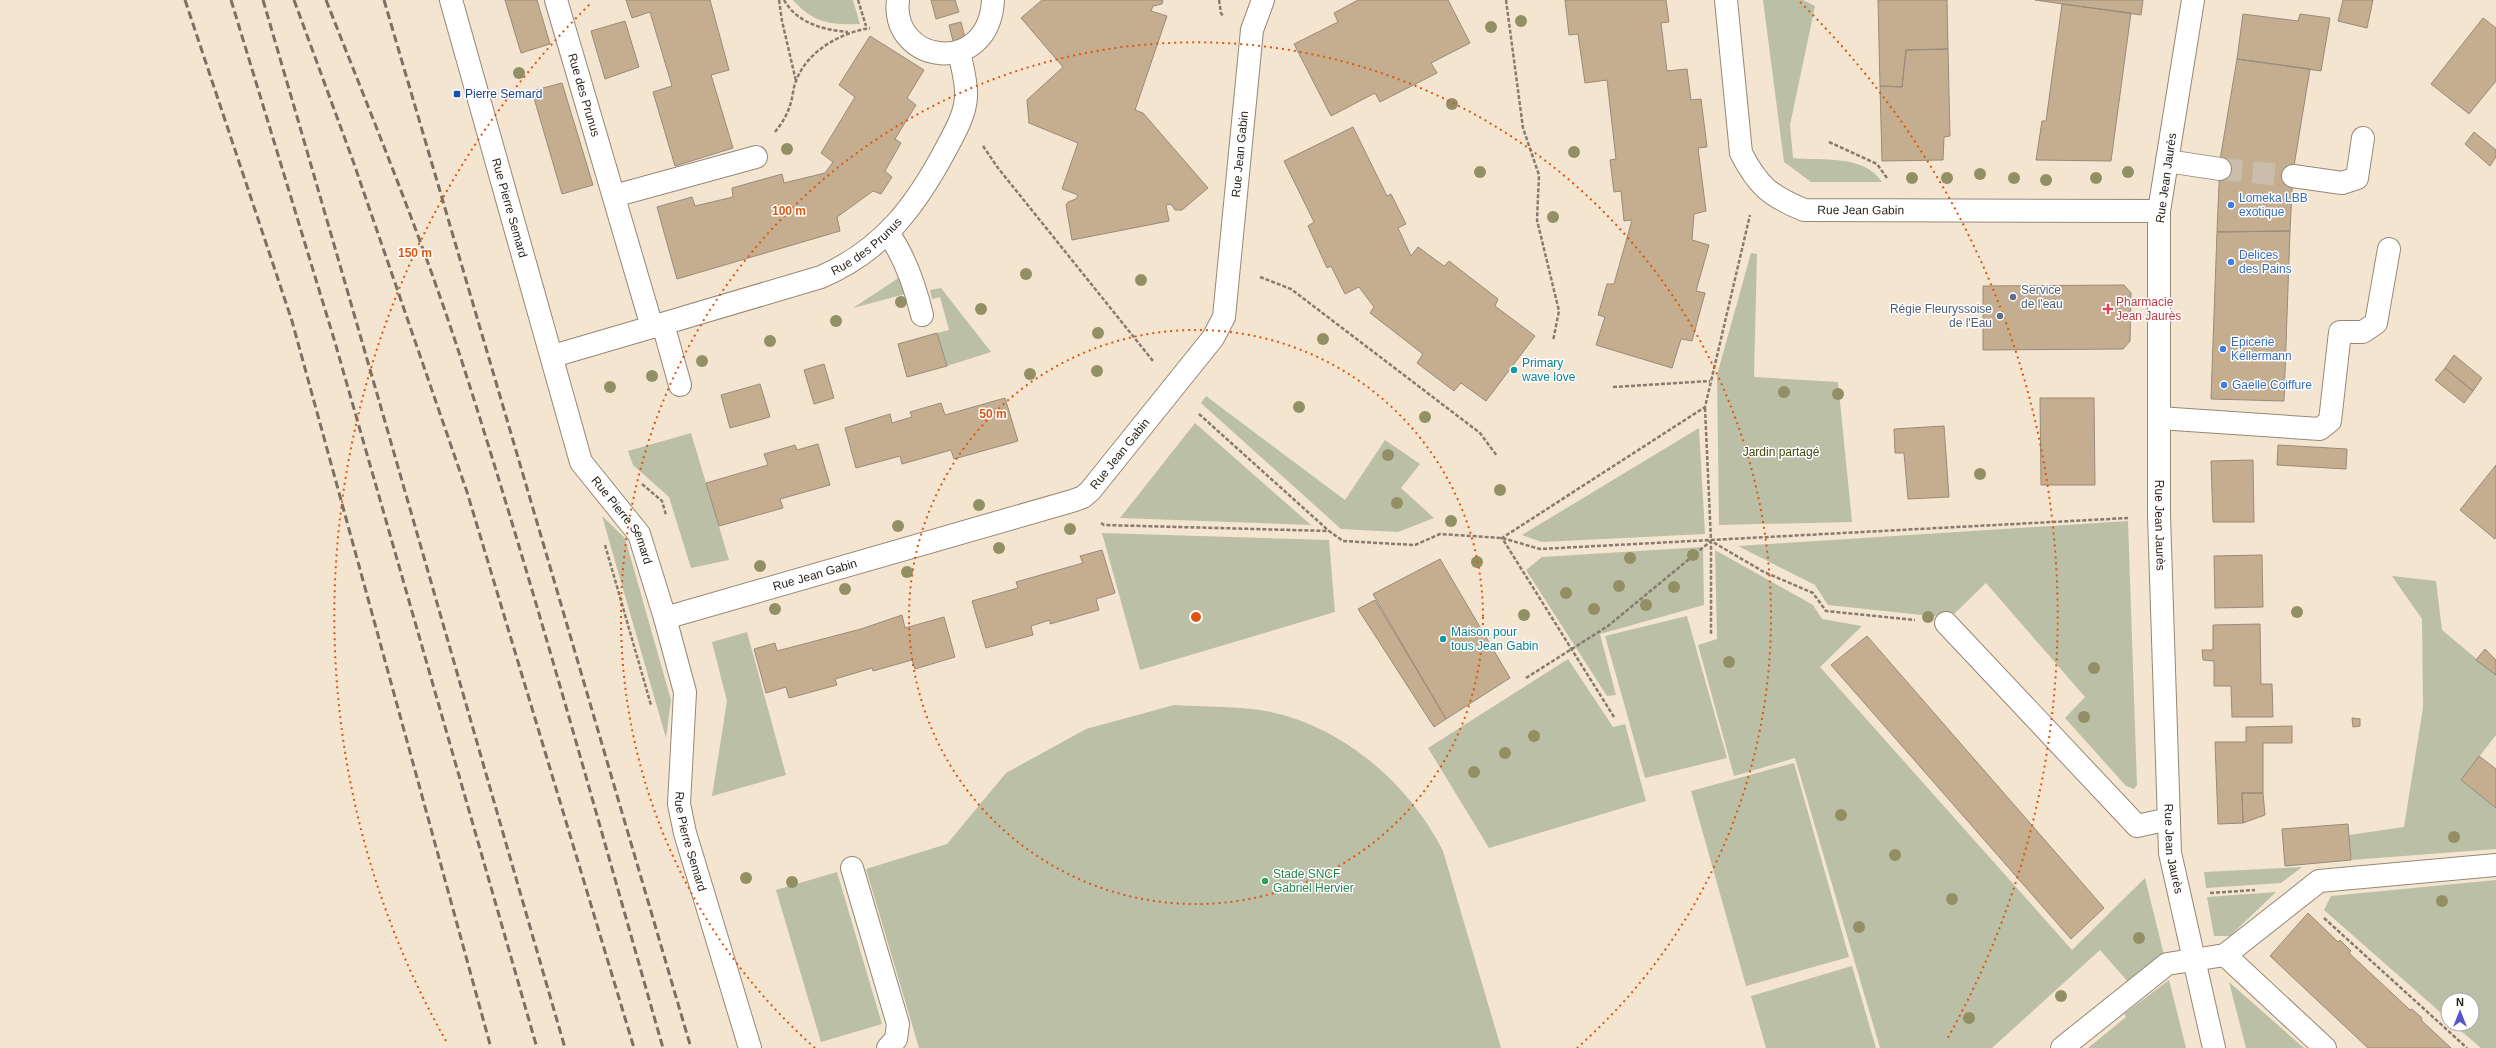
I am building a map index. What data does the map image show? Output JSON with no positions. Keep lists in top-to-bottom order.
{
  "streets": {
    "street": [
      "Rue des Prunus",
      "Rue Jean Gabin",
      "Rue Jean Jaurès",
      "Rue Pierre Semard"
    ]
  },
  "crossings": [
    ["Rue des Prunus", "Rue Pierre Semard"],
    ["Rue Jean Gabin", "Rue Jean Jaurès"],
    ["Rue Jean Gabin", "Rue Pierre Semard"]
  ],
  "parks": ["Jardin partagé"],
  "places": {
    "transit": ["Pierre Semard"],
    "other": [
      "Lomeka LBB exotique",
      "Delices des Pains",
      "Service de l'eau",
      "Régie Fleuryssoise de l'Eau",
      "Epicerie Kellermann",
      "Primary wave love",
      "Gaelle Coiffure",
      "Maison pour tous Jean Gabin",
      "Stade SNCF Gabriel Hervier"
    ],
    "health": ["Pharmacie Jean Jaurès"]
  },
  "north": "top",
  "rings": ["100 m", "150 m", "50 m"]
}
